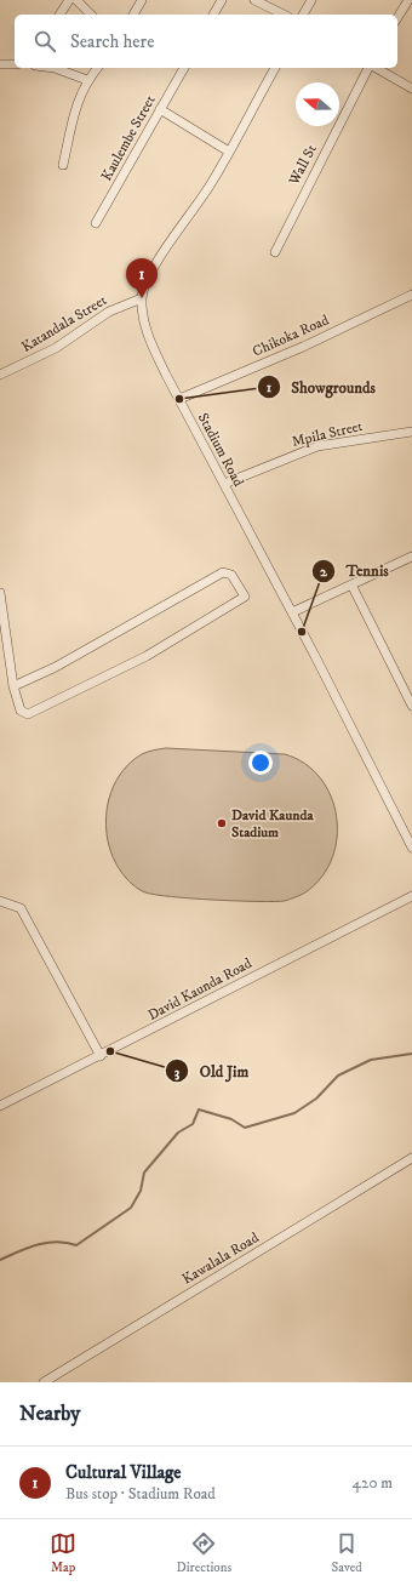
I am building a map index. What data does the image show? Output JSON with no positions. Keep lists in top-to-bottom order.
{
  "streets": {
    "street": [
      "Kaulembe Street",
      "Wall St",
      "Katandala Street",
      "Chikoka Road",
      "Mpila Street",
      "Stadium Road",
      "David Kaunda Road",
      "Kawalala Road"
    ]
  },
  "crossings": [
    ["Katandala Street", "Stadium Road"],
    ["Chikoka Road", "Stadium Road"],
    ["Mpila Street", "Stadium Road"]
  ],
  "places": [
    "Showgrounds",
    "Tennis",
    "David Kaunda Stadium",
    "Old Jim"
  ],
  "north": "left",
  "page": {
    "search": "Search here",
    "pins": "1",
    "heading": "Nearby",
    "list": [
      {
        "mark": "1",
        "name": "Cultural Village",
        "note": "Bus stop · Stadium Road",
        "value": "420 m"
      }
    ],
    "nav": ["Map", "Directions", "Saved"]
  }
}
